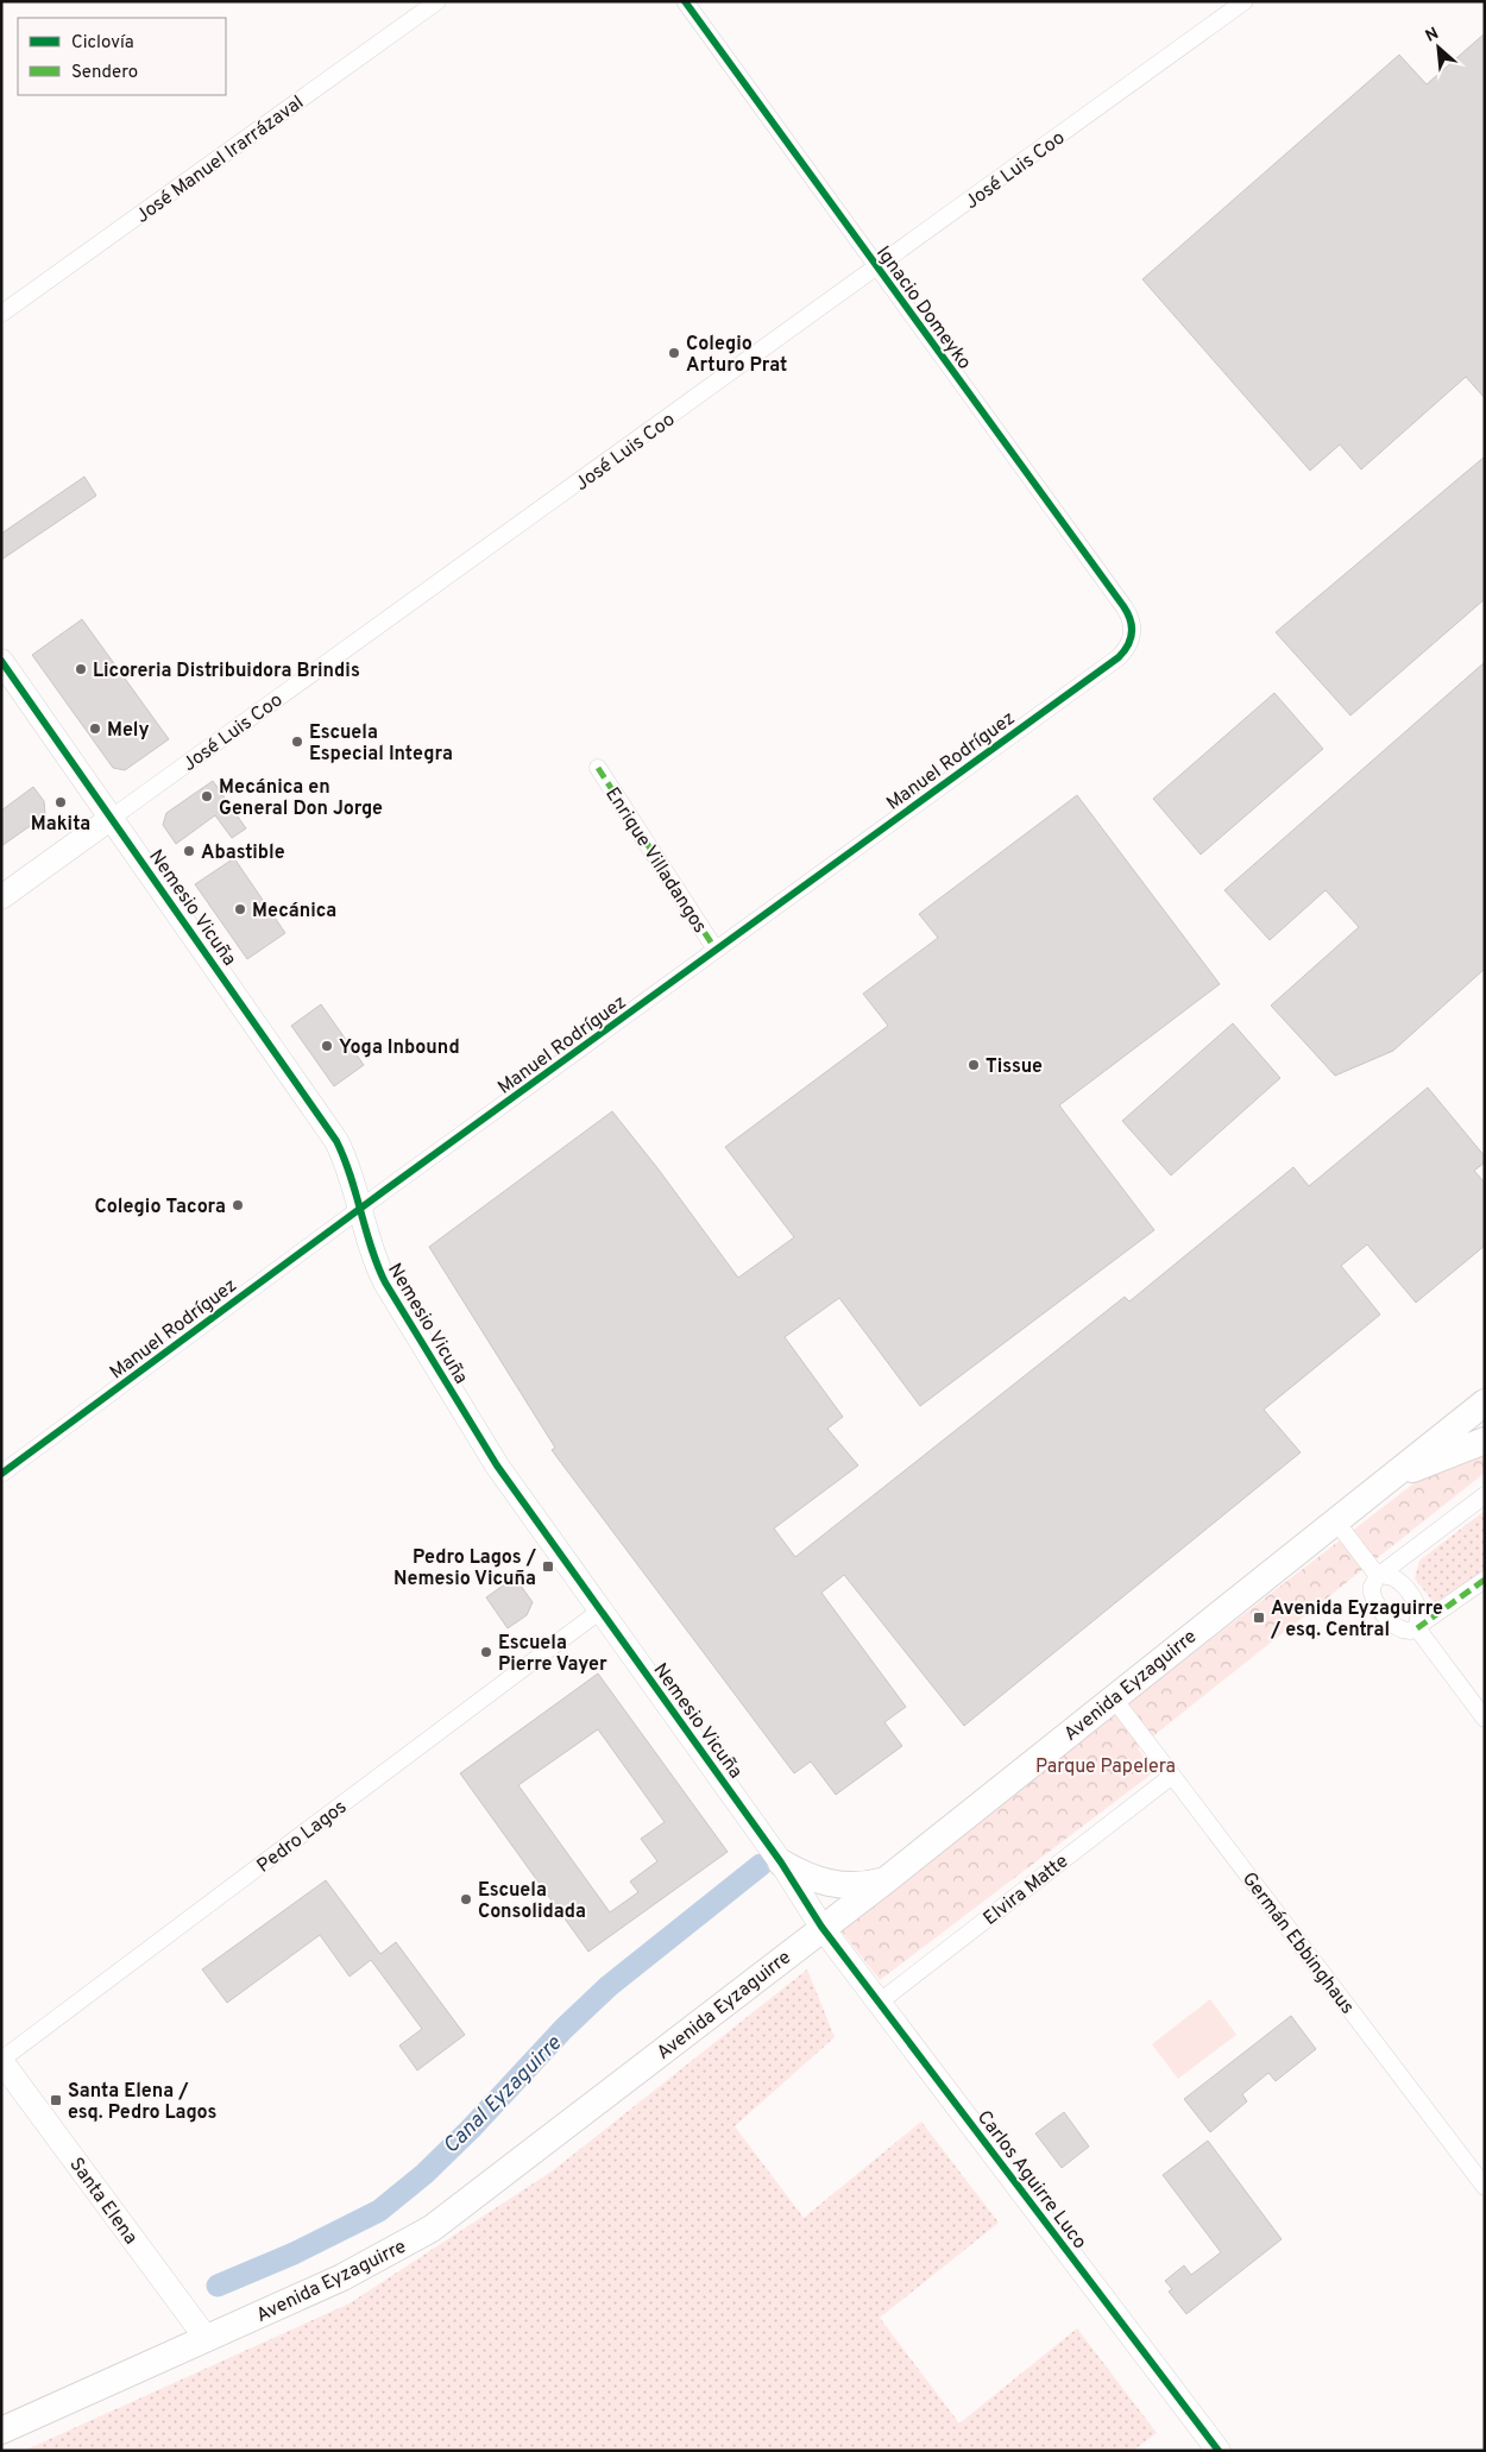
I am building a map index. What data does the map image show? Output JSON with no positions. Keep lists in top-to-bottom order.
{
  "streets": {
    "main road": ["Avenida Eyzaguirre"],
    "street": [
      "José Manuel Irarrázaval",
      "José Luis Coo",
      "Ignacio Domeyko",
      "Manuel Rodríguez",
      "Enrique Villadangos",
      "Nemesio Vicuña",
      "Pedro Lagos",
      "Elvira Matte",
      "Germán Ebbinghaus",
      "Carlos Aguirre Luco",
      "Santa Elena"
    ]
  },
  "crossings": [
    ["José Luis Coo", "Ignacio Domeyko"],
    ["José Luis Coo", "Nemesio Vicuña"],
    ["Ignacio Domeyko", "Manuel Rodríguez"],
    ["Manuel Rodríguez", "Enrique Villadangos"],
    ["Manuel Rodríguez", "Nemesio Vicuña"],
    ["Nemesio Vicuña", "Avenida Eyzaguirre"],
    ["Nemesio Vicuña", "Pedro Lagos"],
    ["Nemesio Vicuña", "Carlos Aguirre Luco"],
    ["Avenida Eyzaguirre", "Germán Ebbinghaus"],
    ["Avenida Eyzaguirre", "Carlos Aguirre Luco"],
    ["Avenida Eyzaguirre", "Santa Elena"],
    ["Pedro Lagos", "Santa Elena"],
    ["Elvira Matte", "Germán Ebbinghaus"],
    ["Elvira Matte", "Carlos Aguirre Luco"]
  ],
  "water": ["Canal Eyzaguirre"],
  "parks": ["Parque Papelera"],
  "places": {
    "other": [
      "Colegio Arturo Prat",
      "Licoreria Distribuidora Brindis",
      "Mely",
      "Escuela Especial Integra",
      "Mecánica en General Don Jorge",
      "Makita",
      "Abastible",
      "Mecánica",
      "Yoga Inbound",
      "Tissue",
      "Colegio Tacora",
      "Escuela Pierre Vayer",
      "Escuela Consolidada"
    ],
    "transit": ["Pedro Lagos / Nemesio Vicuña", "Avenida Eyzaguirre / esq. Central", "Santa Elena / esq. Pedro Lagos"]
  },
  "legend": ["Ciclovía", "Sendero"],
  "north": "top left"
}
